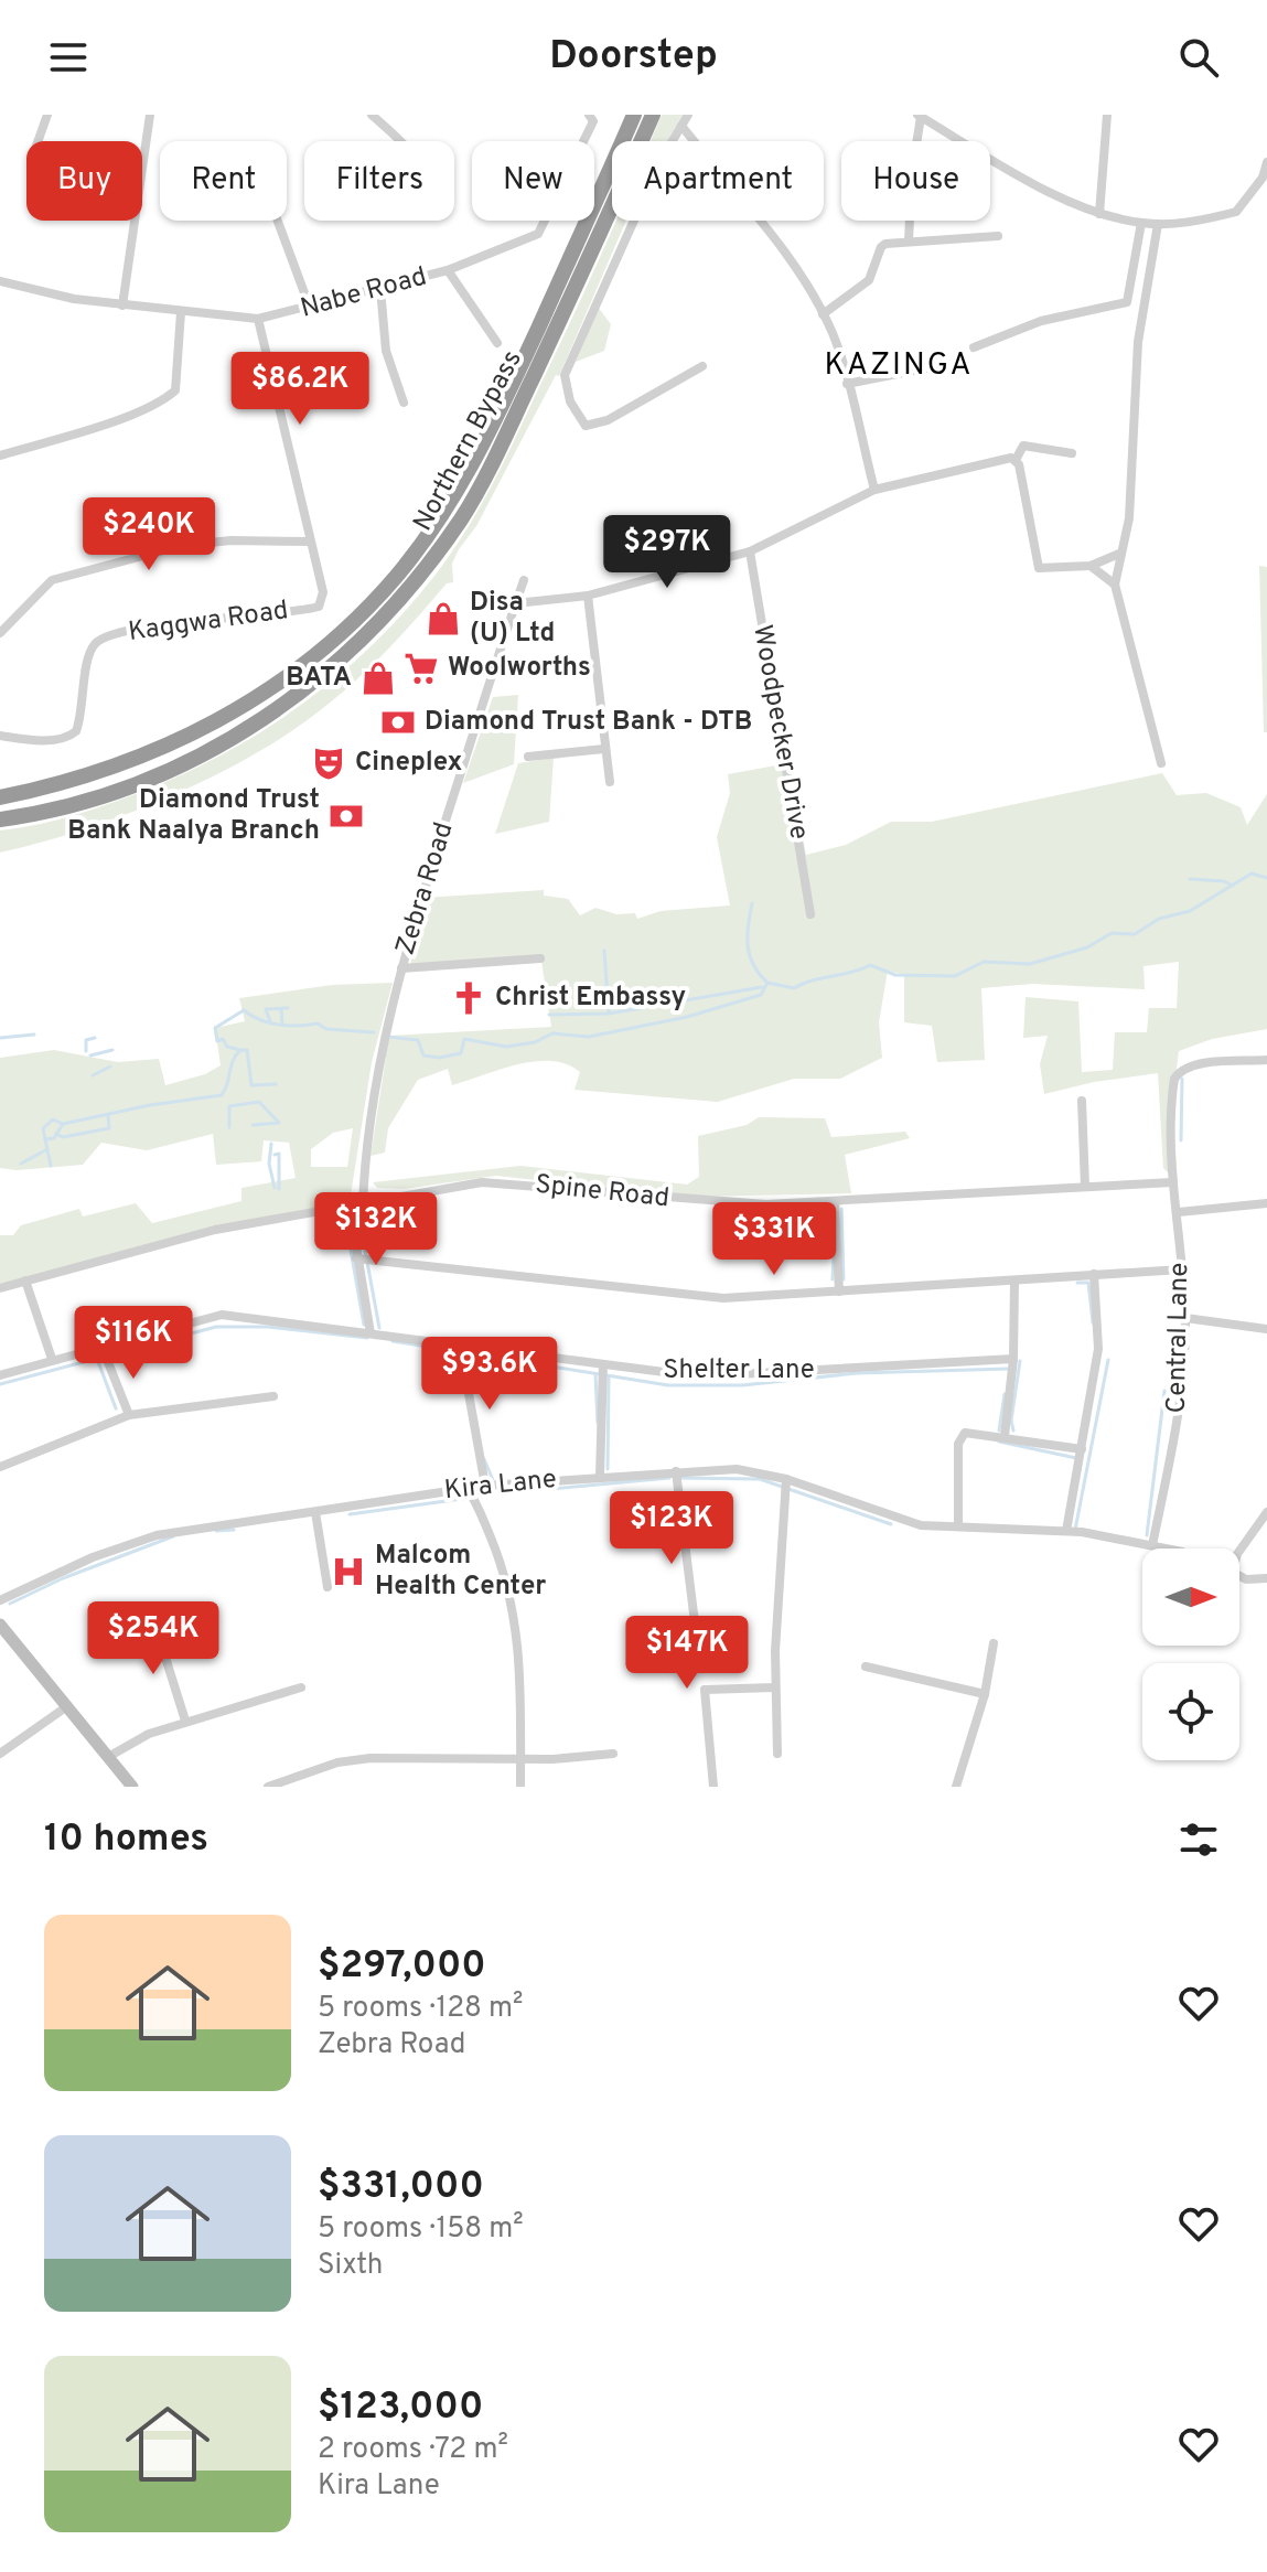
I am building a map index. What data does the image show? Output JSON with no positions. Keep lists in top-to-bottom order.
{
  "streets": {
    "highway": ["Northern Bypass"],
    "street": [
      "Nabe Road",
      "Kaggwa Road",
      "Woodpecker Drive",
      "Zebra Road",
      "Spine Road",
      "Central Lane",
      "Shelter Lane",
      "Kira Lane"
    ]
  },
  "crossings": [
    ["Zebra Road", "Spine Road"],
    ["Spine Road", "Central Lane"],
    ["Central Lane", "Kira Lane"]
  ],
  "districts": ["KAZINGA"],
  "places": {
    "shop": ["Disa (U) Ltd", "BATA"],
    "supermarket": ["Woolworths"],
    "bank": ["Diamond Trust Bank - DTB", "Diamond Trust Bank Naalya Branch"],
    "theatre": ["Cineplex"],
    "church": ["Christ Embassy"],
    "hospital": ["Malcom Health Center"]
  },
  "north": "right",
  "page": {
    "header": "Doorstep",
    "chip": [
      "Buy",
      "Rent",
      "Filters",
      "New",
      "Apartment",
      "House"
    ],
    "price": [
      "$86.2K",
      "$240K",
      "$297K",
      "$132K",
      "$331K",
      "$116K",
      "$93.6K",
      "$123K",
      "$254K",
      "$147K"
    ],
    "heading": "10 homes",
    "list": [
      {
        "name": "$297,000",
        "note": "5 rooms · 128 m² · Zebra Road"
      },
      {
        "name": "$331,000",
        "note": "5 rooms · 158 m² · Sixth"
      },
      {
        "name": "$123,000",
        "note": "2 rooms · 72 m² · Kira Lane"
      }
    ]
  }
}
